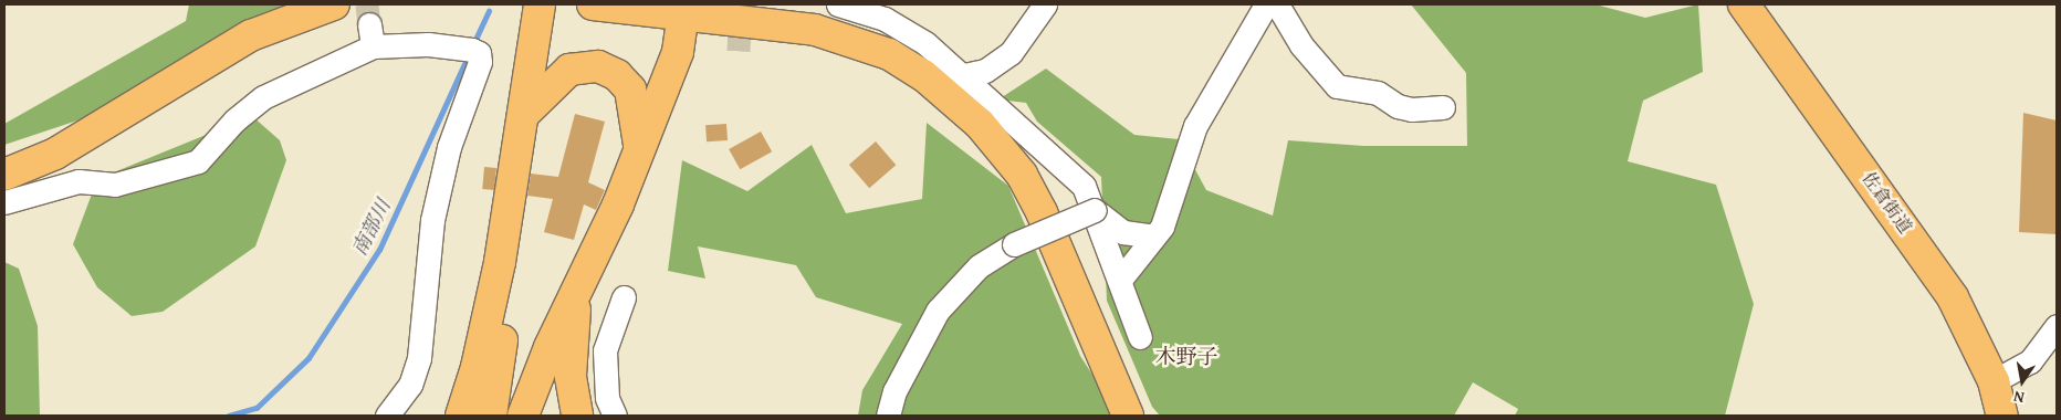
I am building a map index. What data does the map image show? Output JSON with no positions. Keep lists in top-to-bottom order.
{
  "streets": {
    "main road": ["佐倉街道"]
  },
  "districts": ["木野子"],
  "water": ["南部川"],
  "north": "bottom"
}
